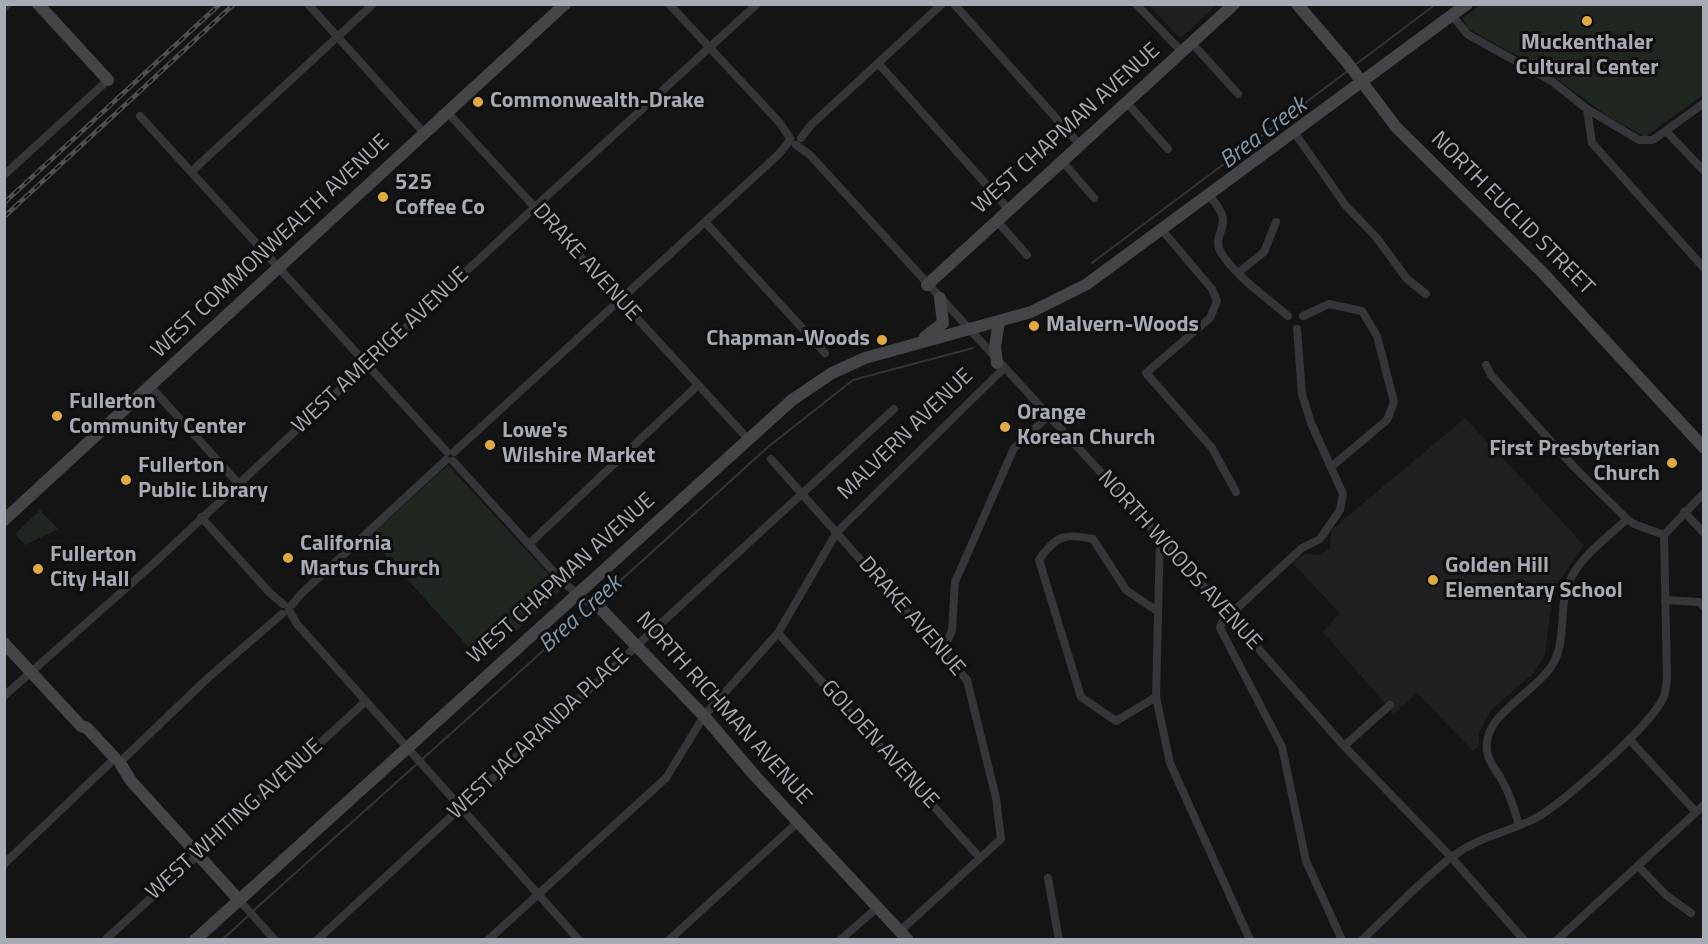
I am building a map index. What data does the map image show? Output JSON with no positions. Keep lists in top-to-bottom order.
{
  "streets": {
    "main road": [
      "WEST CHAPMAN AVENUE",
      "NORTH EUCLID STREET",
      "WEST COMMONWEALTH AVENUE",
      "NORTH RICHMAN AVENUE"
    ],
    "street": [
      "DRAKE AVENUE",
      "WEST AMERIGE AVENUE",
      "MALVERN AVENUE",
      "NORTH WOODS AVENUE",
      "WEST JACARANDA PLACE",
      "GOLDEN AVENUE",
      "WEST WHITING AVENUE"
    ]
  },
  "crossings": [
    ["WEST CHAPMAN AVENUE", "NORTH EUCLID STREET"],
    ["WEST CHAPMAN AVENUE", "DRAKE AVENUE"],
    ["WEST CHAPMAN AVENUE", "NORTH WOODS AVENUE"],
    ["WEST CHAPMAN AVENUE", "NORTH RICHMAN AVENUE"],
    ["WEST COMMONWEALTH AVENUE", "DRAKE AVENUE"],
    ["WEST COMMONWEALTH AVENUE", "NORTH RICHMAN AVENUE"],
    ["DRAKE AVENUE", "WEST AMERIGE AVENUE"],
    ["DRAKE AVENUE", "MALVERN AVENUE"],
    ["DRAKE AVENUE", "WEST JACARANDA PLACE"],
    ["DRAKE AVENUE", "GOLDEN AVENUE"],
    ["WEST AMERIGE AVENUE", "NORTH WOODS AVENUE"],
    ["WEST AMERIGE AVENUE", "NORTH RICHMAN AVENUE"],
    ["MALVERN AVENUE", "NORTH WOODS AVENUE"],
    ["MALVERN AVENUE", "NORTH RICHMAN AVENUE"],
    ["MALVERN AVENUE", "GOLDEN AVENUE"],
    ["NORTH RICHMAN AVENUE", "WEST JACARANDA PLACE"]
  ],
  "water": ["Brea Creek"],
  "places": [
    "Muckenthaler Cultural Center",
    "Commonwealth-Drake",
    "525 Coffee Co",
    "Malvern-Woods",
    "Chapman-Woods",
    "Fullerton Community Center",
    "Orange Korean Church",
    "Lowe's Wilshire Market",
    "First Presbyterian Church",
    "Fullerton Public Library",
    "California Martus Church",
    "Fullerton City Hall",
    "Golden Hill Elementary School"
  ]
}
